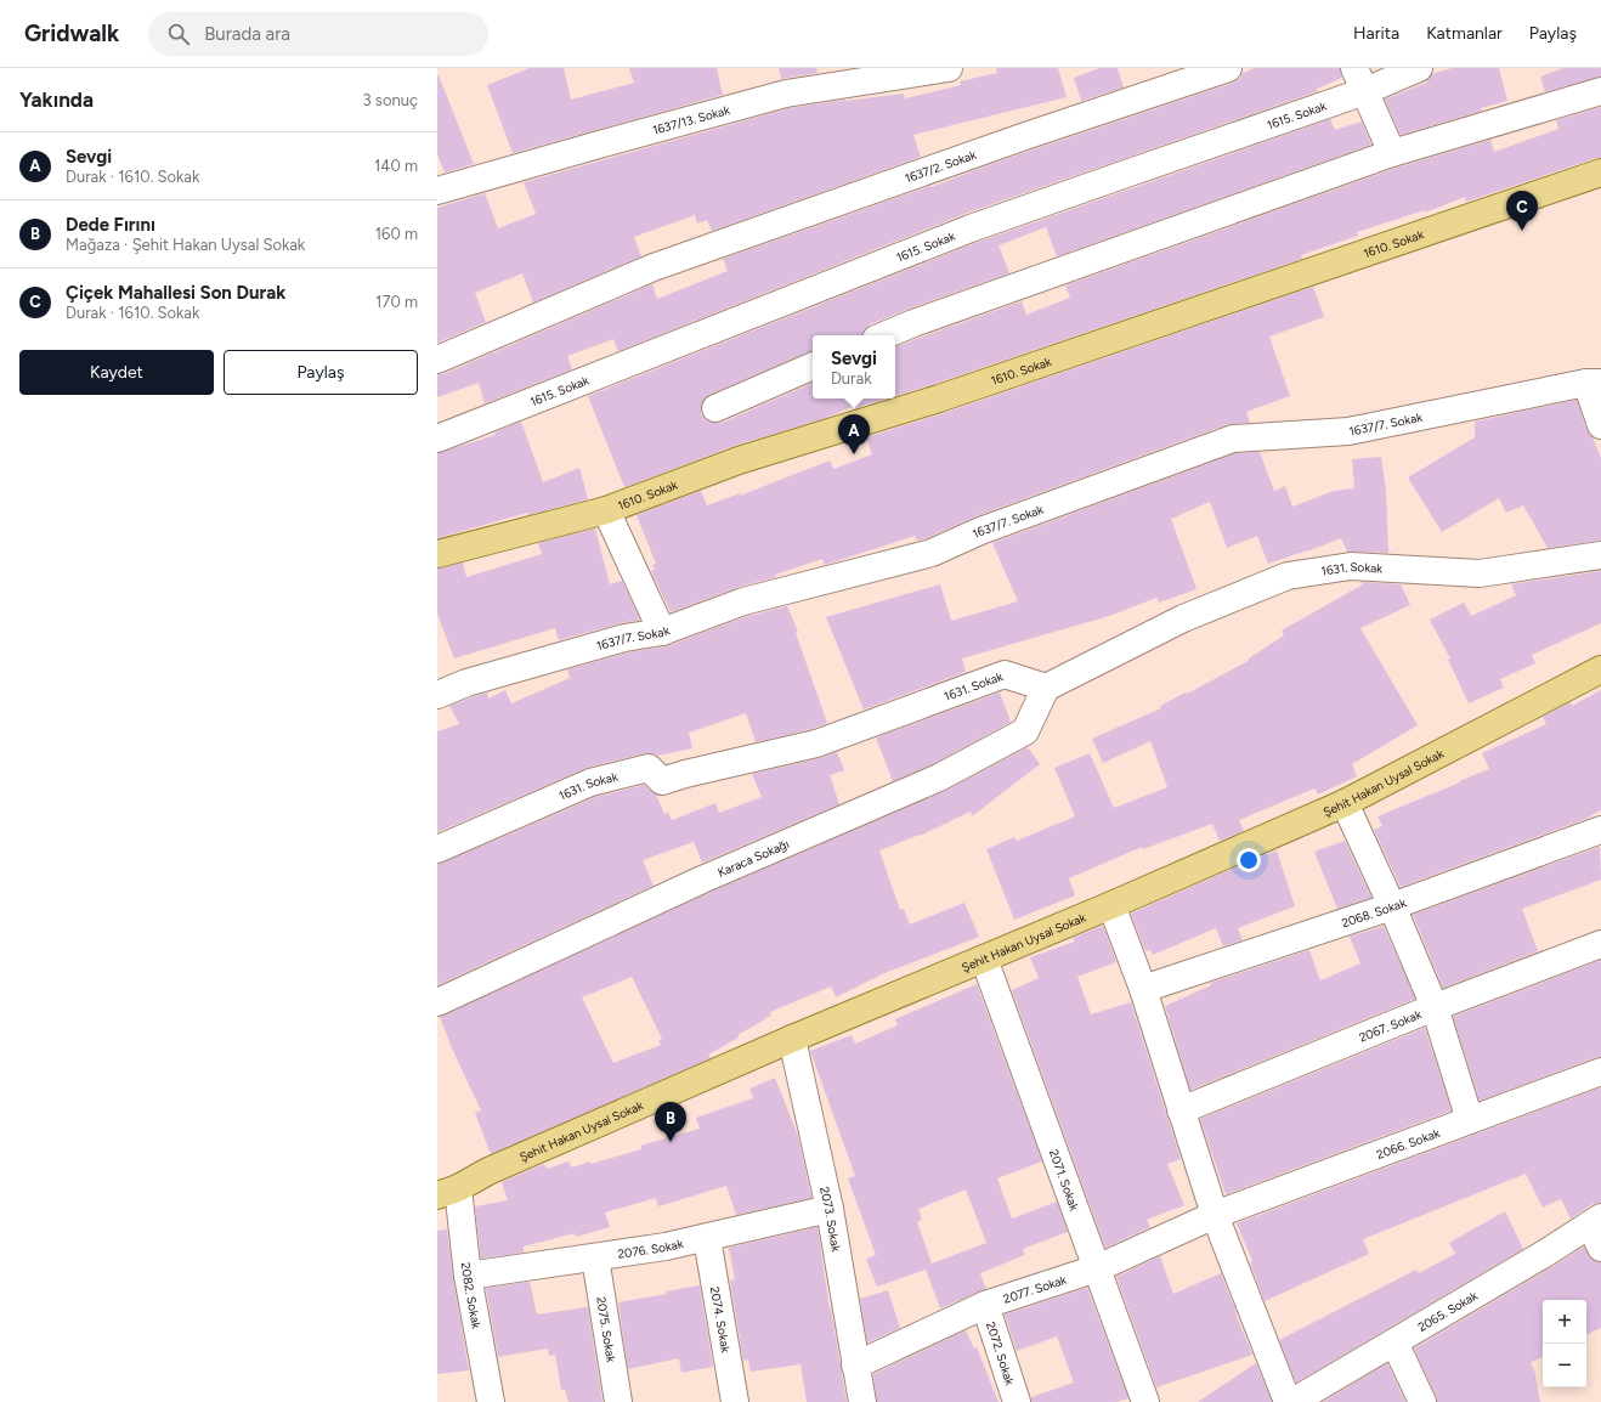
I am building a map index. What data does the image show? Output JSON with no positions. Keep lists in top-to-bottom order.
{
  "streets": {
    "main road": ["1610. Sokak", "Şehit Hakan Uysal Sokak"],
    "street": [
      "1615. Sokak",
      "1637/13. Sokak",
      "1637/2. Sokak",
      "1637/7. Sokak",
      "1631. Sokak",
      "Karaca Sokağı",
      "2068. Sokak",
      "2067. Sokak",
      "2066. Sokak",
      "2071. Sokak",
      "2073. Sokak",
      "2076. Sokak",
      "2077. Sokak",
      "2082. Sokak",
      "2065. Sokak",
      "2074. Sokak",
      "2075. Sokak",
      "2072. Sokak"
    ]
  },
  "crossings": [
    ["1631. Sokak", "Karaca Sokağı"],
    ["Şehit Hakan Uysal Sokak", "2071. Sokak"],
    ["Şehit Hakan Uysal Sokak", "2073. Sokak"],
    ["Şehit Hakan Uysal Sokak", "2082. Sokak"],
    ["2066. Sokak", "2077. Sokak"],
    ["2071. Sokak", "2077. Sokak"],
    ["2073. Sokak", "2076. Sokak"],
    ["2073. Sokak", "2077. Sokak"],
    ["2076. Sokak", "2082. Sokak"],
    ["2076. Sokak", "2074. Sokak"],
    ["2076. Sokak", "2075. Sokak"],
    ["2077. Sokak", "2072. Sokak"]
  ],
  "page": {
    "header": "Gridwalk",
    "search": "Burada ara",
    "nav": ["Harita", "Katmanlar", "Paylaş"],
    "heading": ["Yakında", "3 sonuç"],
    "list": [
      {
        "mark": "A",
        "name": "Sevgi",
        "note": "Durak · 1610. Sokak",
        "value": "140 m"
      },
      {
        "mark": "B",
        "name": "Dede Fırını",
        "note": "Mağaza · Şehit Hakan Uysal Sokak",
        "value": "160 m"
      },
      {
        "mark": "C",
        "name": "Çiçek Mahallesi Son Durak",
        "note": "Durak · 1610. Sokak",
        "value": "170 m"
      }
    ],
    "pins": ["C", "A", "B"],
    "buttons": ["Kaydet", "Paylaş"],
    "popup": ["Sevgi", "Durak"],
    "map_buttons": ["+", "−"]
  }
}
